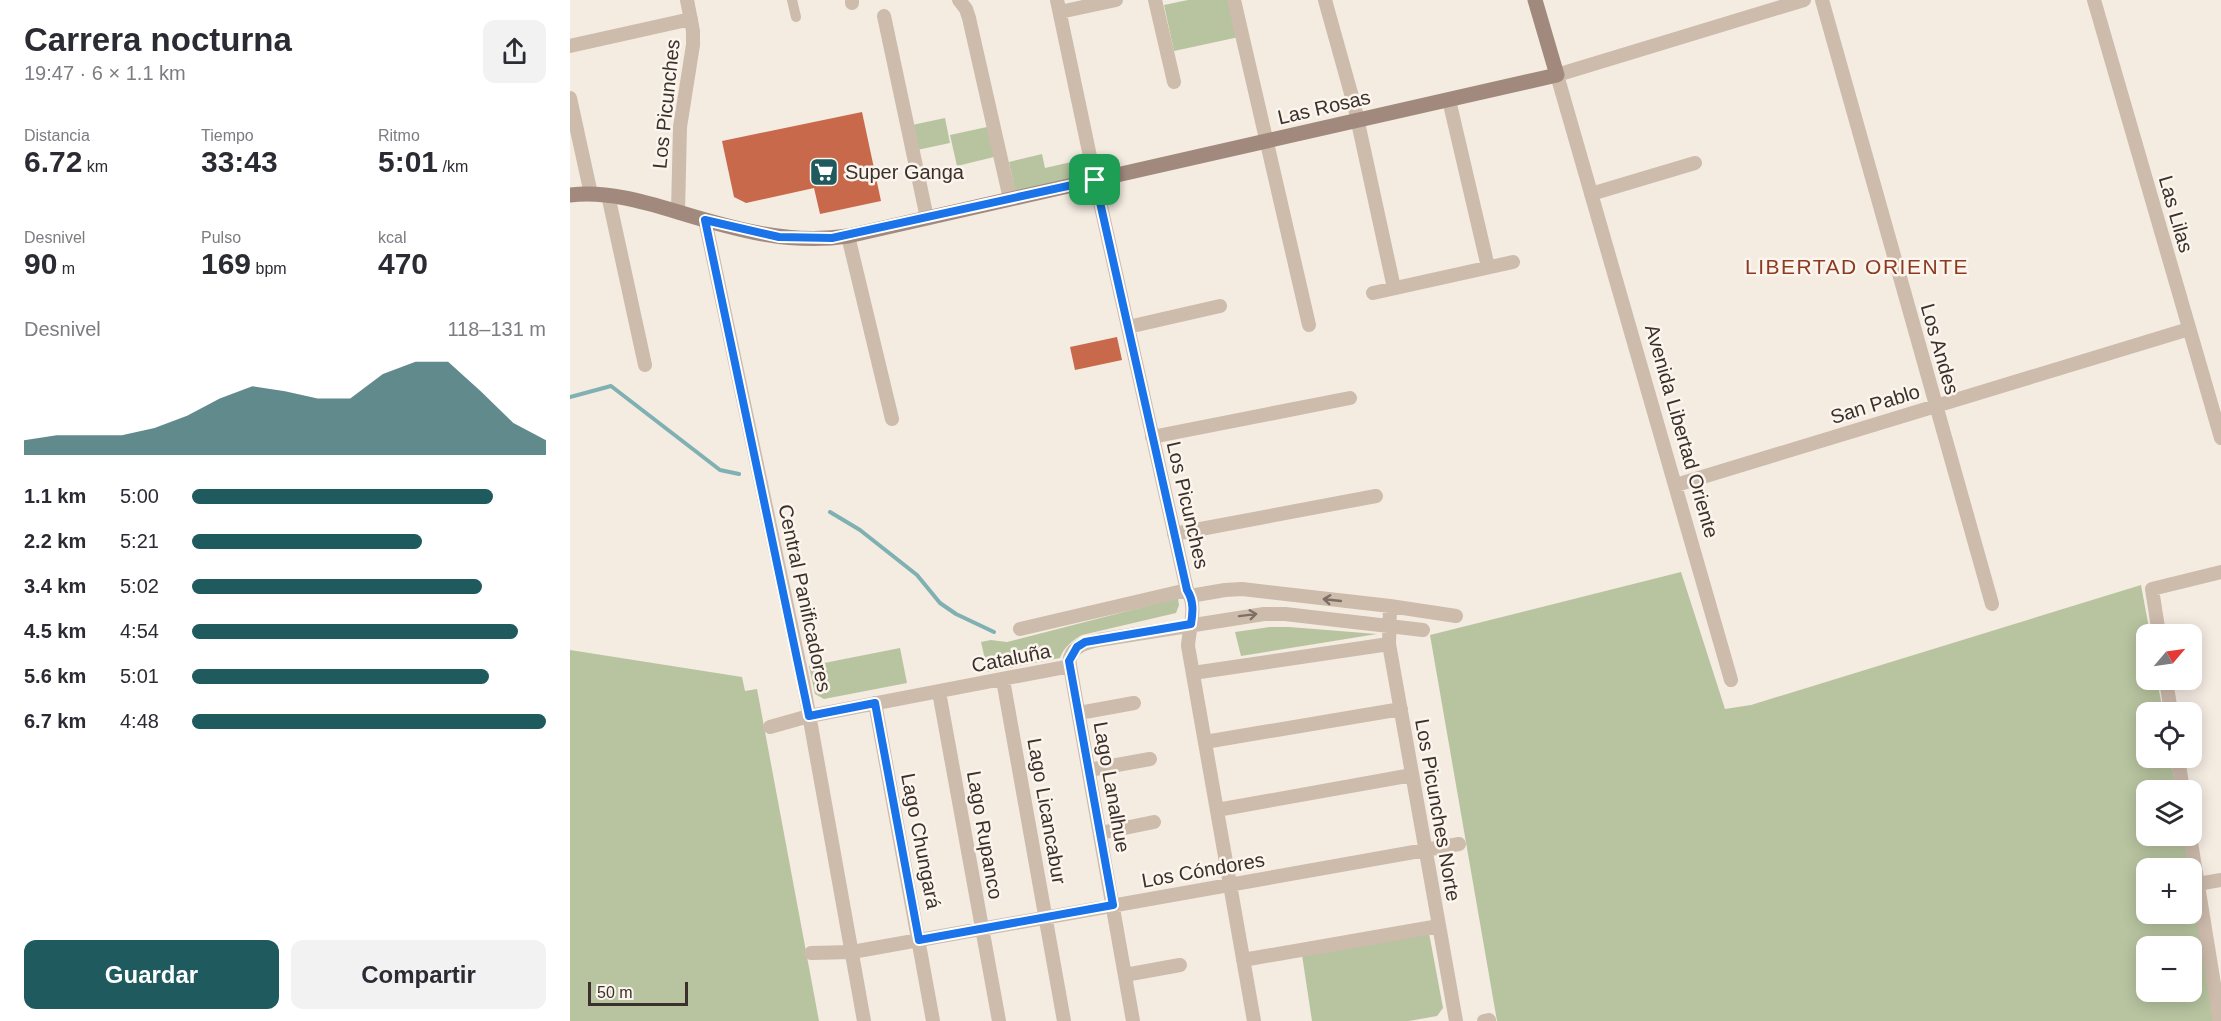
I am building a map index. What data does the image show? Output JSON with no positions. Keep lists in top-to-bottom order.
{
  "streets": {
    "main road": ["Las Rosas", "Avenida Libertad Oriente"],
    "street": [
      "Los Picunches",
      "Las Lilas",
      "Los Andes",
      "San Pablo",
      "Central Panificadores",
      "Cataluña",
      "Lago Lanalhue",
      "Los Picunches Norte",
      "Lago Licancabur",
      "Lago Rupanco",
      "Lago Chungará",
      "Los Cóndores"
    ]
  },
  "crossings": [
    ["Los Picunches", "Las Rosas"],
    ["Los Picunches", "Cataluña"],
    ["Los Picunches", "Los Cóndores"],
    ["Las Rosas", "Avenida Libertad Oriente"],
    ["Las Rosas", "Central Panificadores"],
    ["Las Lilas", "San Pablo"],
    ["Los Andes", "San Pablo"],
    ["San Pablo", "Avenida Libertad Oriente"],
    ["Central Panificadores", "Cataluña"],
    ["Central Panificadores", "Los Cóndores"],
    ["Cataluña", "Lago Lanalhue"],
    ["Cataluña", "Los Picunches Norte"],
    ["Cataluña", "Lago Licancabur"],
    ["Cataluña", "Lago Rupanco"],
    ["Cataluña", "Lago Chungará"],
    ["Lago Lanalhue", "Los Cóndores"],
    ["Los Picunches Norte", "Los Cóndores"],
    ["Lago Licancabur", "Los Cóndores"],
    ["Lago Rupanco", "Los Cóndores"],
    ["Lago Chungará", "Los Cóndores"]
  ],
  "districts": ["LIBERTAD ORIENTE"],
  "places": {
    "supermarket": ["Super Ganga"]
  },
  "scale_bar": "50 m",
  "north": "top right",
  "page": {
    "heading": ["Carrera nocturna", "19:47 · 6 × 1.1 km"],
    "stats": [
      ["Distancia", "6.72 km"],
      ["Tiempo", "33:43"],
      ["Ritmo", "5:01 /km"],
      ["Desnivel", "90 m"],
      ["Pulso", "169 bpm"],
      ["kcal", "470"]
    ],
    "chart": ["Desnivel", "118–131 m"],
    "list": [
      {
        "name": "1.1 km",
        "note": "5:00"
      },
      {
        "name": "2.2 km",
        "note": "5:21"
      },
      {
        "name": "3.4 km",
        "note": "5:02"
      },
      {
        "name": "4.5 km",
        "note": "4:54"
      },
      {
        "name": "5.6 km",
        "note": "5:01"
      },
      {
        "name": "6.7 km",
        "note": "4:48"
      }
    ],
    "map_buttons": ["+", "−"],
    "buttons": ["Guardar", "Compartir"],
    "scale": "50 m"
  }
}
